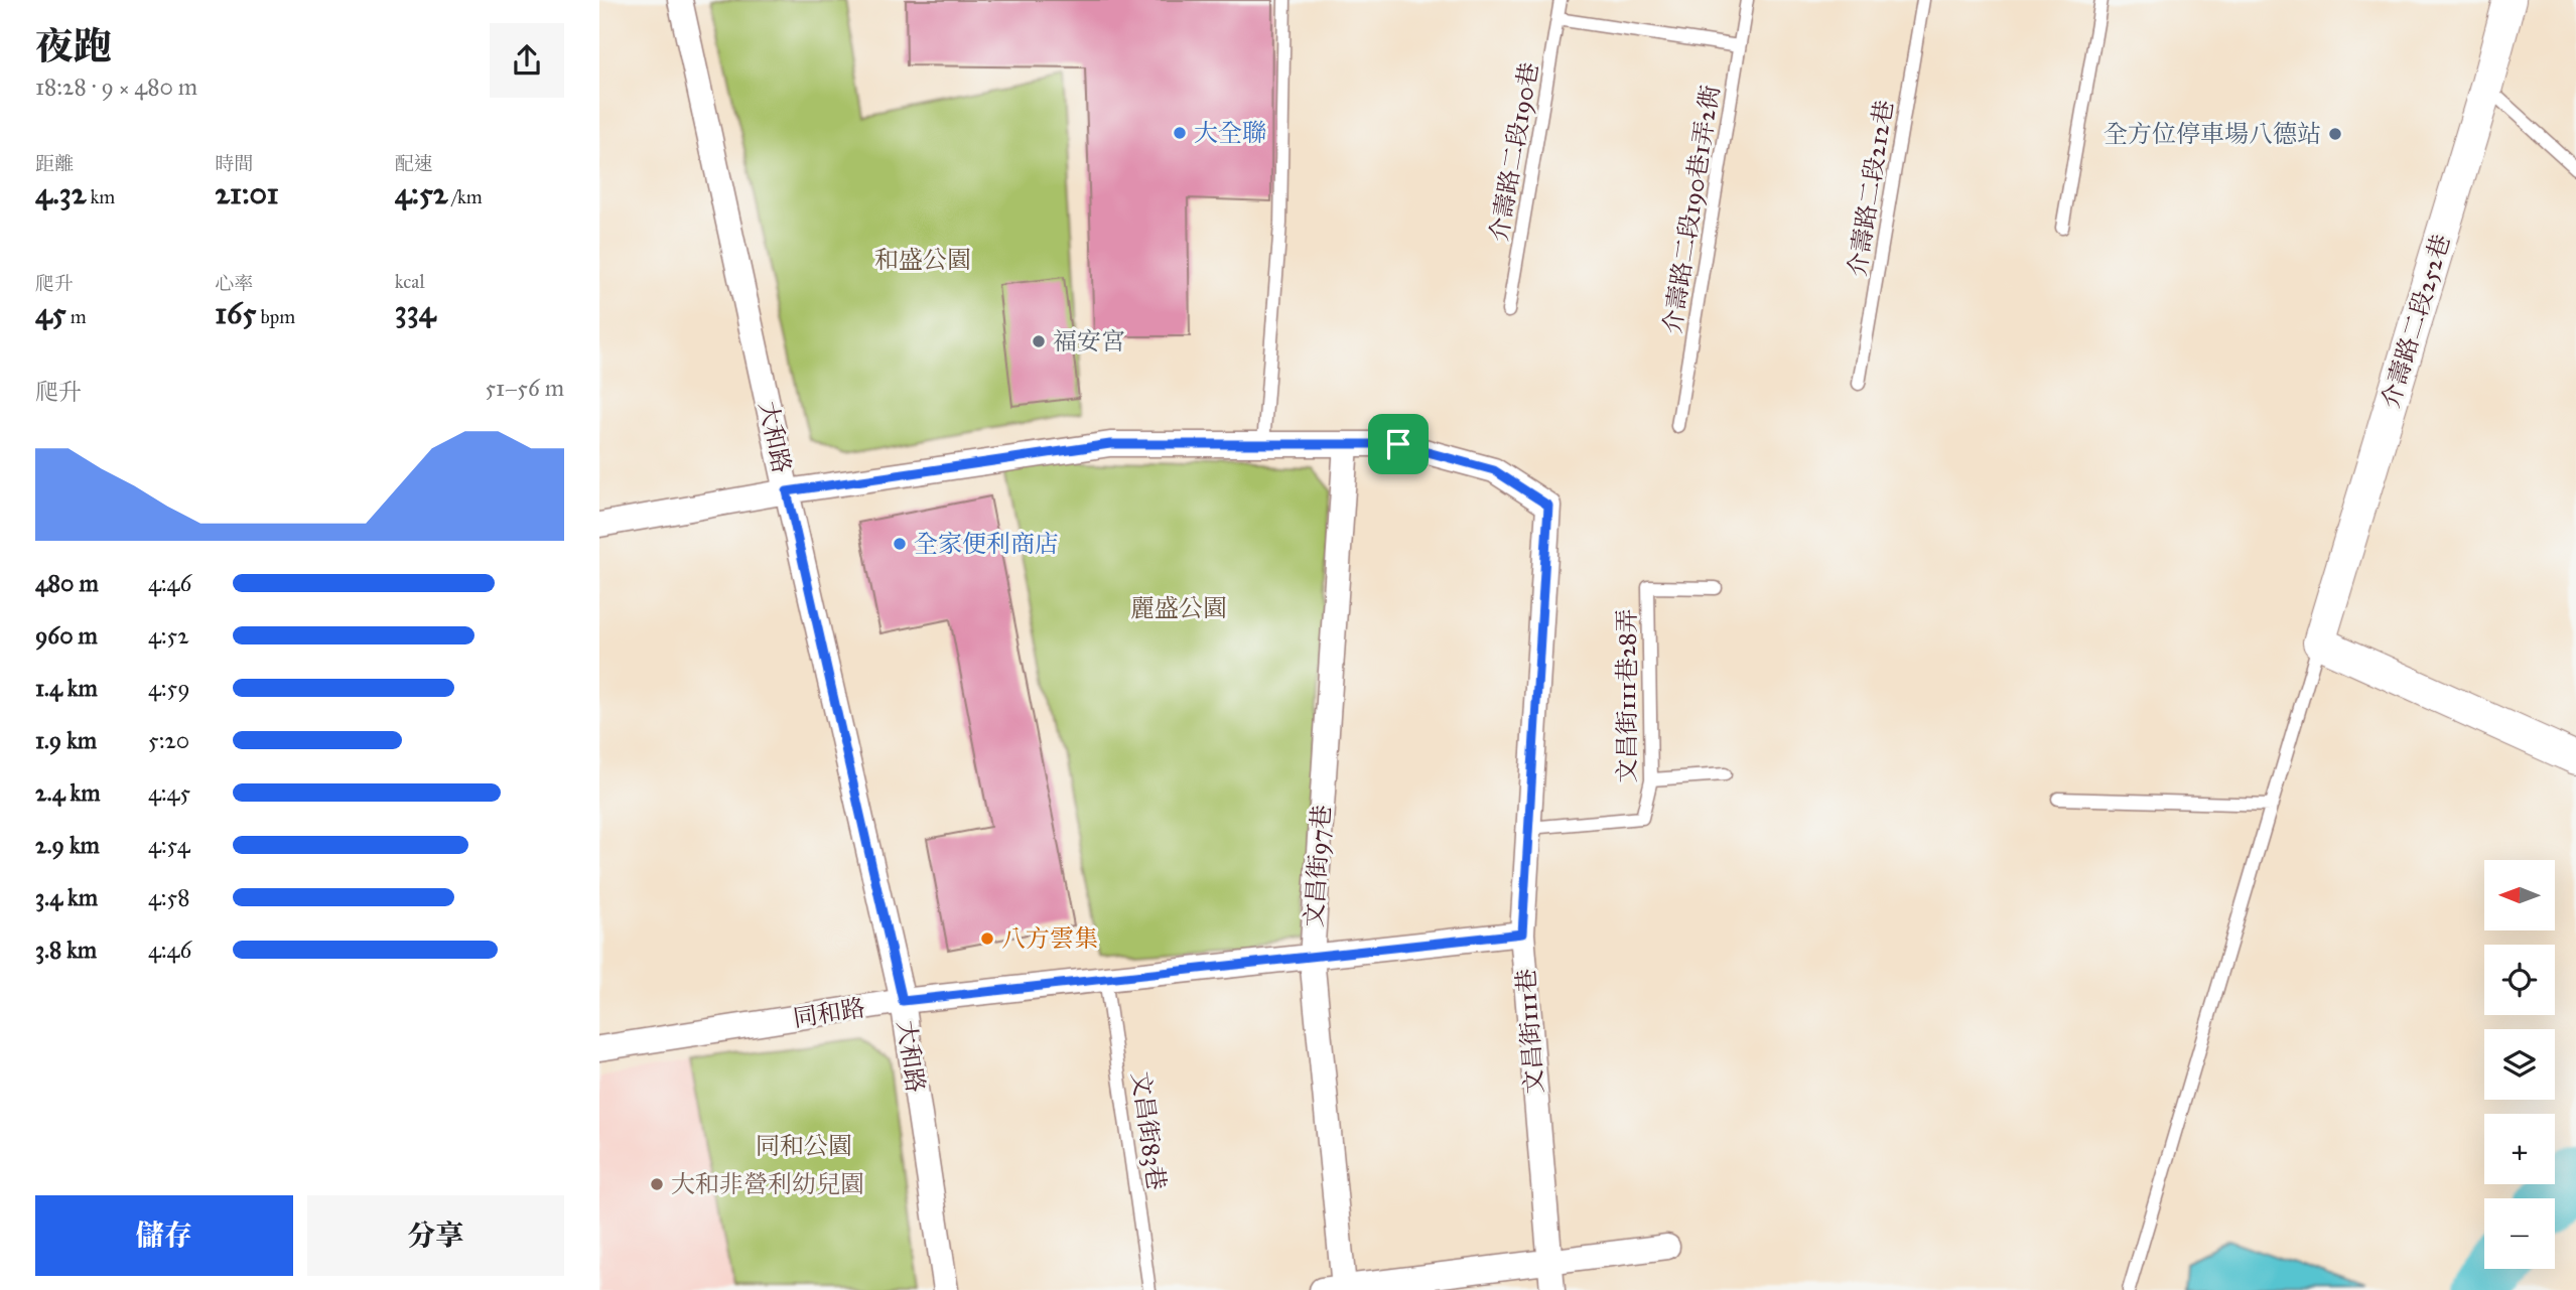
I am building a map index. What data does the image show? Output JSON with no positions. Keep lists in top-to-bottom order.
{
  "streets": {
    "street": [
      "介壽路二段252巷",
      "大和路",
      "文昌街97巷",
      "同和路",
      "文昌街111巷"
    ],
    "lane": [
      "介壽路二段190巷",
      "介壽路二段212巷",
      "介壽路二段190巷1弄2衖",
      "文昌街111巷28弄",
      "文昌街83巷"
    ]
  },
  "crossings": [
    ["大和路", "同和路"],
    ["文昌街111巷28弄", "文昌街111巷"],
    ["文昌街97巷", "同和路"],
    ["文昌街97巷", "文昌街111巷"],
    ["同和路", "文昌街111巷"],
    ["同和路", "文昌街83巷"]
  ],
  "parks": ["和盛公園", "麗盛公園", "同和公園"],
  "places": [
    "大全聯",
    "全方位停車場八德站",
    "福安宮",
    "全家便利商店",
    "八方雲集",
    "大和非營利幼兒園"
  ],
  "north": "left",
  "page": {
    "heading": ["夜跑", "18:28 · 9 × 480 m"],
    "stats": [
      ["距離", "4.32 km"],
      ["時間", "21:01"],
      ["配速", "4:52 /km"],
      ["爬升", "45 m"],
      ["心率", "165 bpm"],
      ["kcal", "334"]
    ],
    "chart": ["爬升", "51–56 m"],
    "list": [
      {
        "name": "480 m",
        "note": "4:46"
      },
      {
        "name": "960 m",
        "note": "4:52"
      },
      {
        "name": "1.4 km",
        "note": "4:59"
      },
      {
        "name": "1.9 km",
        "note": "5:20"
      },
      {
        "name": "2.4 km",
        "note": "4:45"
      },
      {
        "name": "2.9 km",
        "note": "4:54"
      },
      {
        "name": "3.4 km",
        "note": "4:58"
      },
      {
        "name": "3.8 km",
        "note": "4:46"
      }
    ],
    "map_buttons": ["+", "−"],
    "buttons": ["儲存", "分享"]
  }
}
